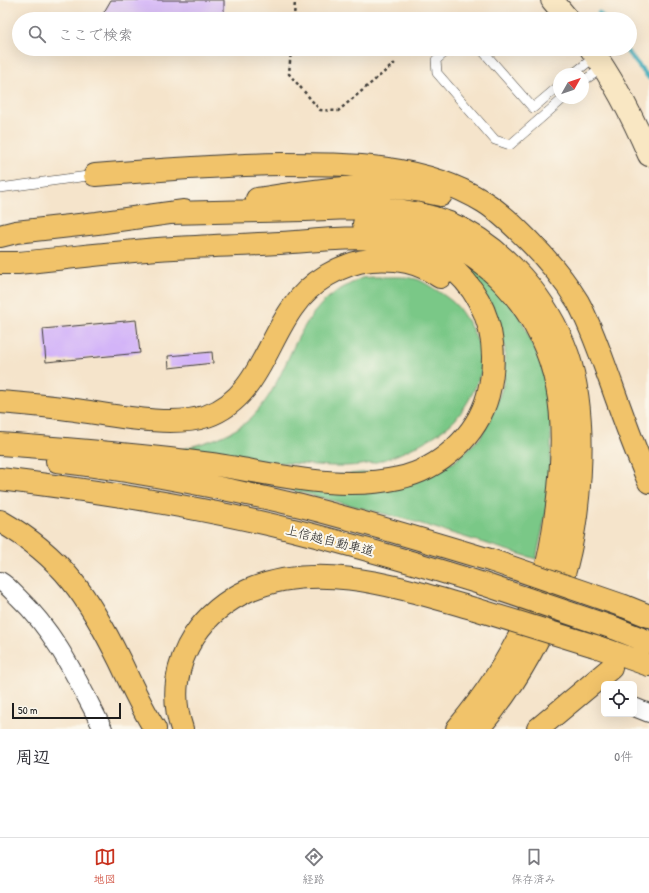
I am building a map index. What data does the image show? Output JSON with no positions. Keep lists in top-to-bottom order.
{
  "streets": {
    "main road": ["上信越自動車道"]
  },
  "scale_bar": "50 m",
  "north": "top right",
  "page": {
    "search": "ここで検索",
    "scale": "50 m",
    "heading": ["周辺", "0件"],
    "nav": ["地図", "経路", "保存済み"]
  }
}
